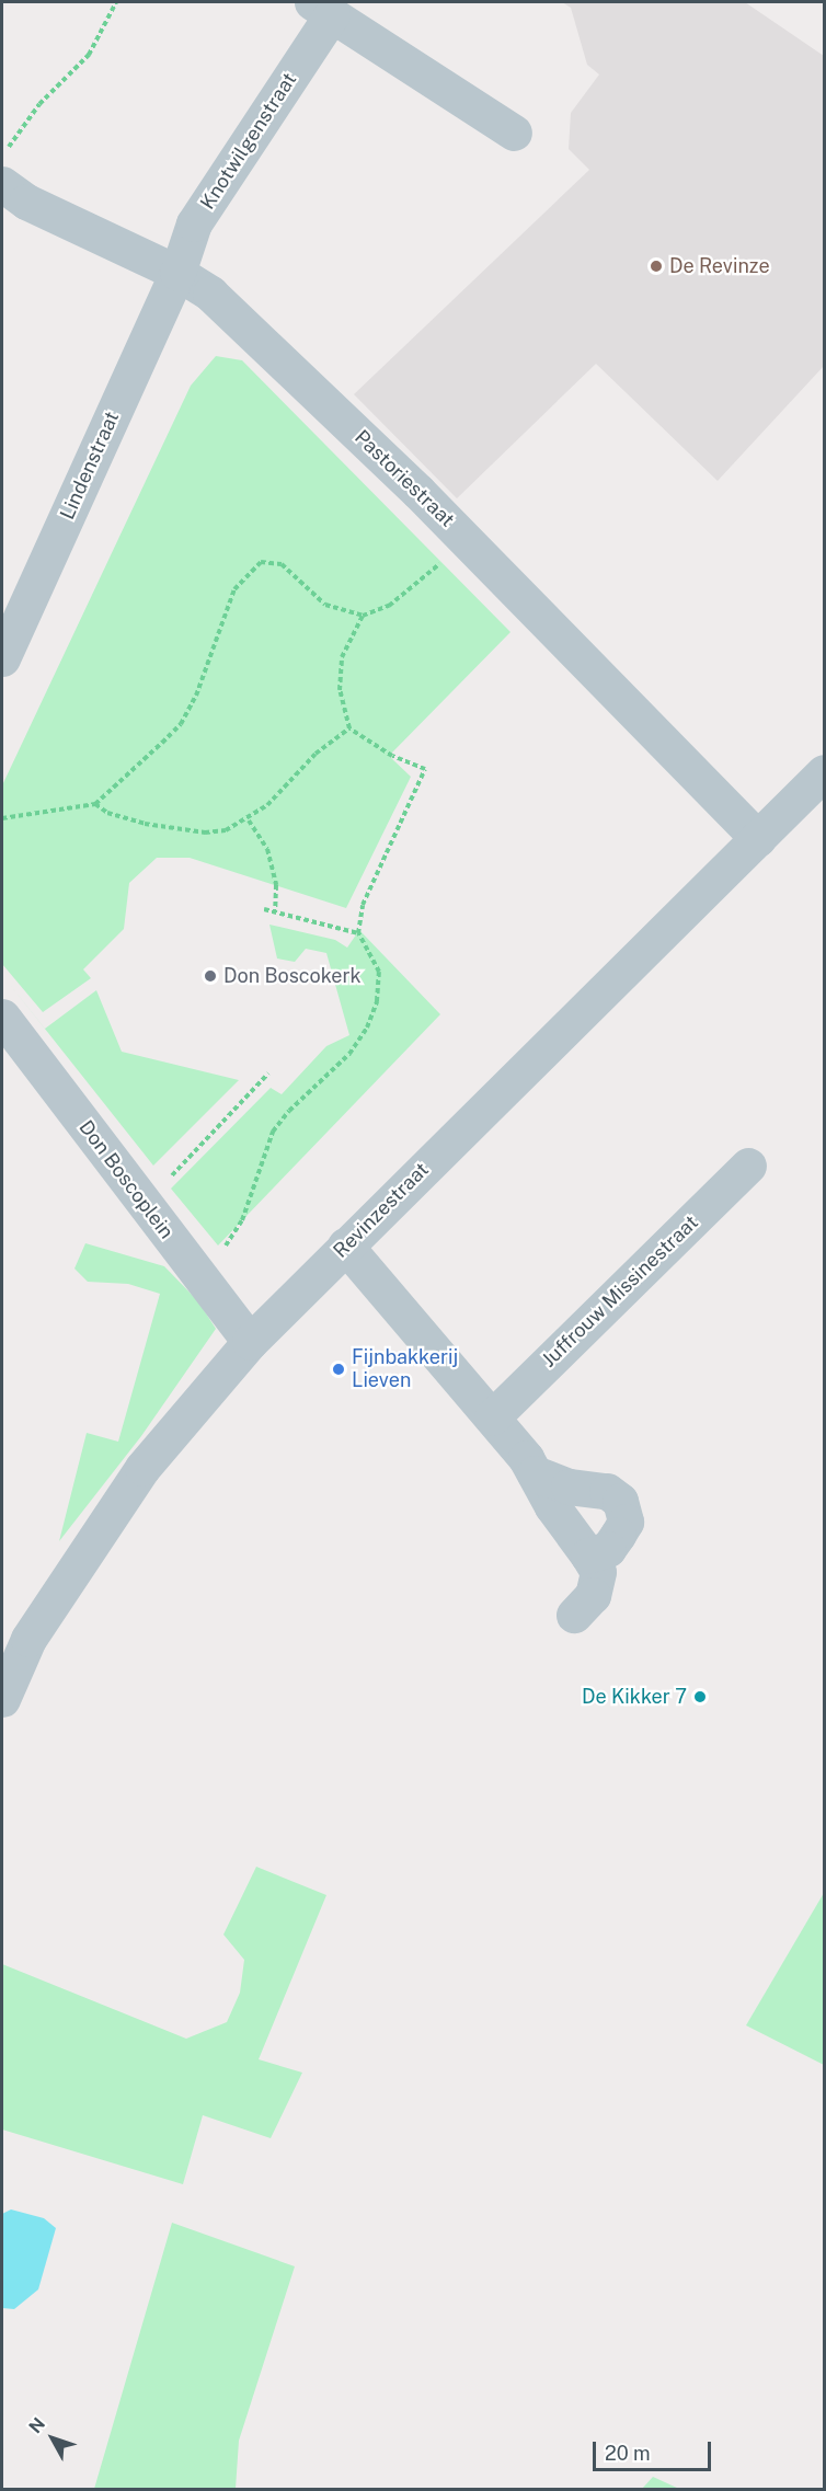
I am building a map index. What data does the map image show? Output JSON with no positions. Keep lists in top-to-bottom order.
{
  "streets": {
    "street": [
      "Knotwilgenstraat",
      "Lindenstraat",
      "Pastoriestraat",
      "Don Boscoplein",
      "Revinzestraat",
      "Juffrouw Missinestraat"
    ]
  },
  "crossings": [
    ["Knotwilgenstraat", "Lindenstraat"],
    ["Knotwilgenstraat", "Pastoriestraat"],
    ["Lindenstraat", "Pastoriestraat"],
    ["Pastoriestraat", "Revinzestraat"],
    ["Don Boscoplein", "Revinzestraat"]
  ],
  "places": [
    "De Revinze",
    "Don Boscokerk",
    "Fijnbakkerij Lieven",
    "De Kikker 7"
  ],
  "scale_bar": "20 m",
  "north": "top left"
}
